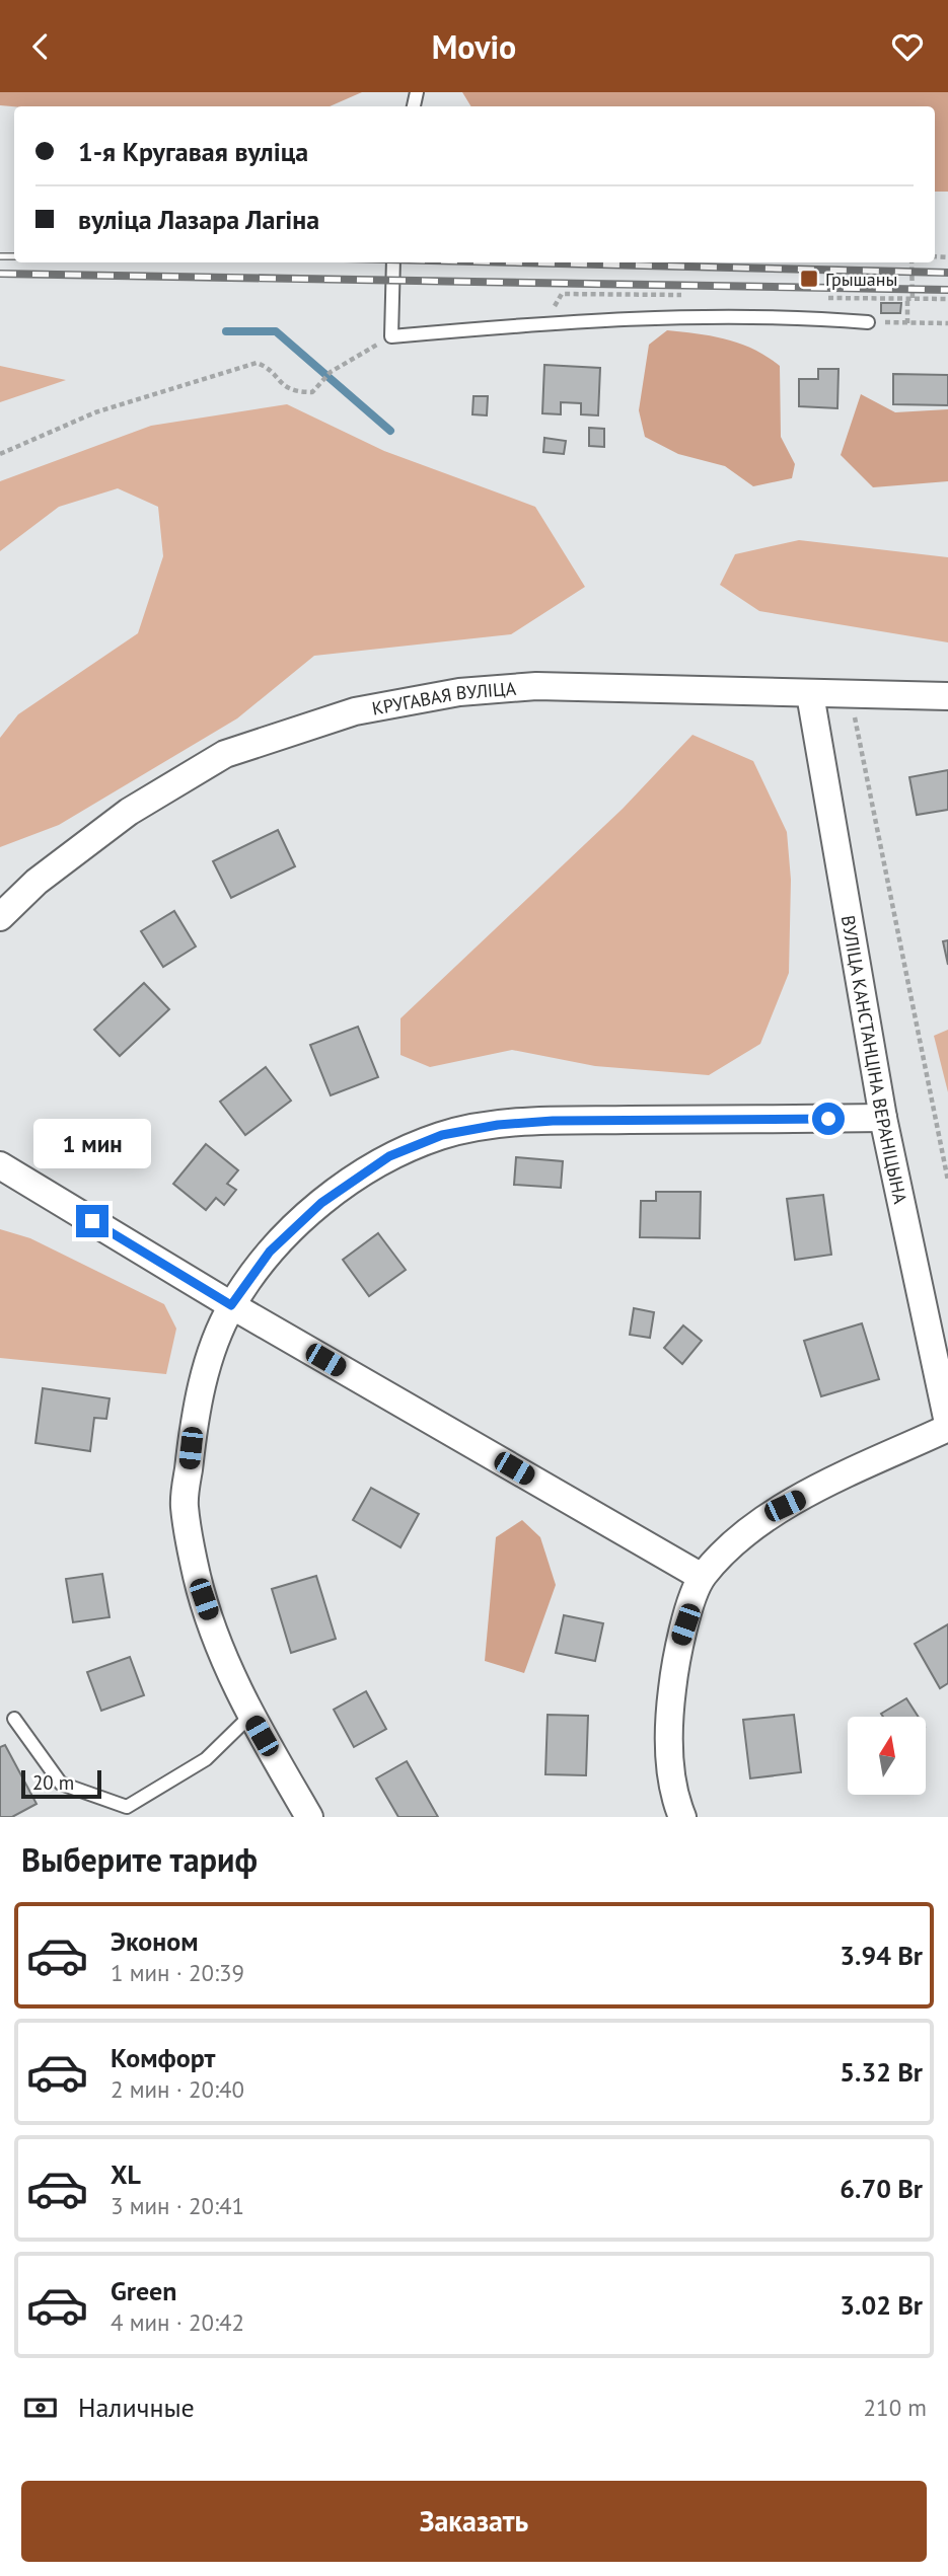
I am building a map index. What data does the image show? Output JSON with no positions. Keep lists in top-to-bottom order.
{
  "streets": {
    "street": ["КРУГАВАЯ ВУЛІЦА", "ВУЛІЦА КАНСТАНЦІНА ВЕРАНІЦЫНА"]
  },
  "crossings": [
    ["КРУГАВАЯ ВУЛІЦА", "ВУЛІЦА КАНСТАНЦІНА ВЕРАНІЦЫНА"]
  ],
  "places": {
    "transit": ["Грышаны"]
  },
  "scale_bar": "20 m",
  "north": "top",
  "page": {
    "header": "Movio",
    "banner": ["1-я Кругавая вуліца", "вуліца Лазара Лагіна"],
    "bubble": "1 мин",
    "scale": "20 m",
    "heading": "Выберите тариф",
    "list": [
      {
        "name": "Эконом",
        "note": "1 мин · 20:39",
        "value": "3.94 Br"
      },
      {
        "name": "Комфорт",
        "note": "2 мин · 20:40",
        "value": "5.32 Br"
      },
      {
        "name": "XL",
        "note": "3 мин · 20:41",
        "value": "6.70 Br"
      },
      {
        "name": "Green",
        "note": "4 мин · 20:42",
        "value": "3.02 Br"
      }
    ],
    "pay": ["Наличные", "210 m"],
    "buttons": "Заказать"
  }
}
